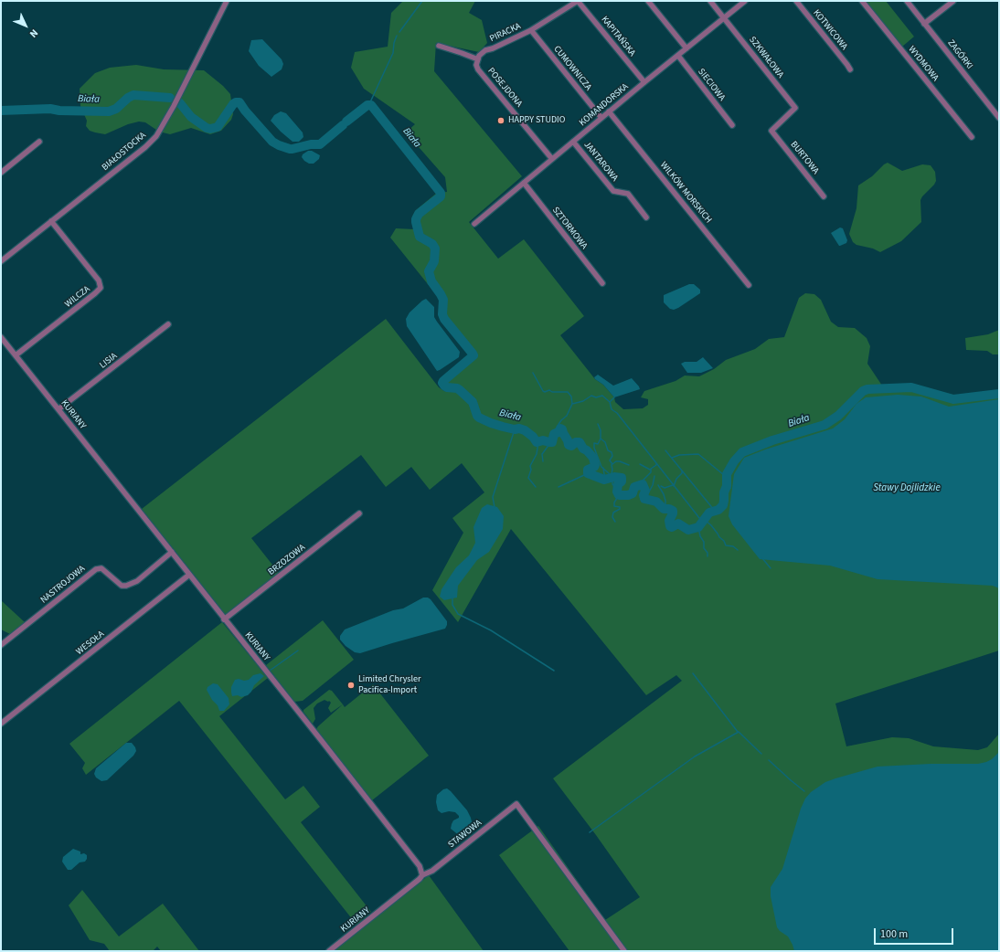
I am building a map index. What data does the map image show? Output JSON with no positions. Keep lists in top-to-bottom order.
{
  "streets": {
    "street": [
      "KOTWICOWA",
      "PIRACKA",
      "KAPITAŃSKA",
      "ZAGÓRKI",
      "SZKWAŁOWA",
      "WYDMOWA",
      "CUMOWNICZA",
      "SIECIOWA",
      "POSEJDONA",
      "KOMANDORSKA",
      "BIAŁOSTOCKA",
      "BURTOWA",
      "JANTAROWA",
      "WILKÓW MORSKICH",
      "SZTORMOWA",
      "WILCZA",
      "LISIA",
      "KURIANY",
      "BRZOZOWA",
      "NASTROJOWA",
      "WESOŁA",
      "STAWOWA"
    ]
  },
  "crossings": [
    ["PIRACKA", "KAPITAŃSKA"],
    ["PIRACKA", "CUMOWNICZA"],
    ["PIRACKA", "POSEJDONA"],
    ["KAPITAŃSKA", "KOMANDORSKA"],
    ["SZKWAŁOWA", "KOMANDORSKA"],
    ["SZKWAŁOWA", "BURTOWA"],
    ["CUMOWNICZA", "KOMANDORSKA"],
    ["SIECIOWA", "KOMANDORSKA"],
    ["POSEJDONA", "KOMANDORSKA"],
    ["KOMANDORSKA", "JANTAROWA"],
    ["KOMANDORSKA", "WILKÓW MORSKICH"],
    ["KOMANDORSKA", "SZTORMOWA"],
    ["BIAŁOSTOCKA", "WILCZA"],
    ["WILCZA", "KURIANY"],
    ["LISIA", "KURIANY"],
    ["KURIANY", "BRZOZOWA"],
    ["KURIANY", "NASTROJOWA"],
    ["KURIANY", "WESOŁA"],
    ["KURIANY", "STAWOWA"]
  ],
  "water": ["Biała", "Stawy Dojlidzkie"],
  "places": ["HAPPY STUDIO", "Limited Chrysler Pacifica-Import"],
  "scale_bar": "100 m",
  "north": "bottom right"
}
